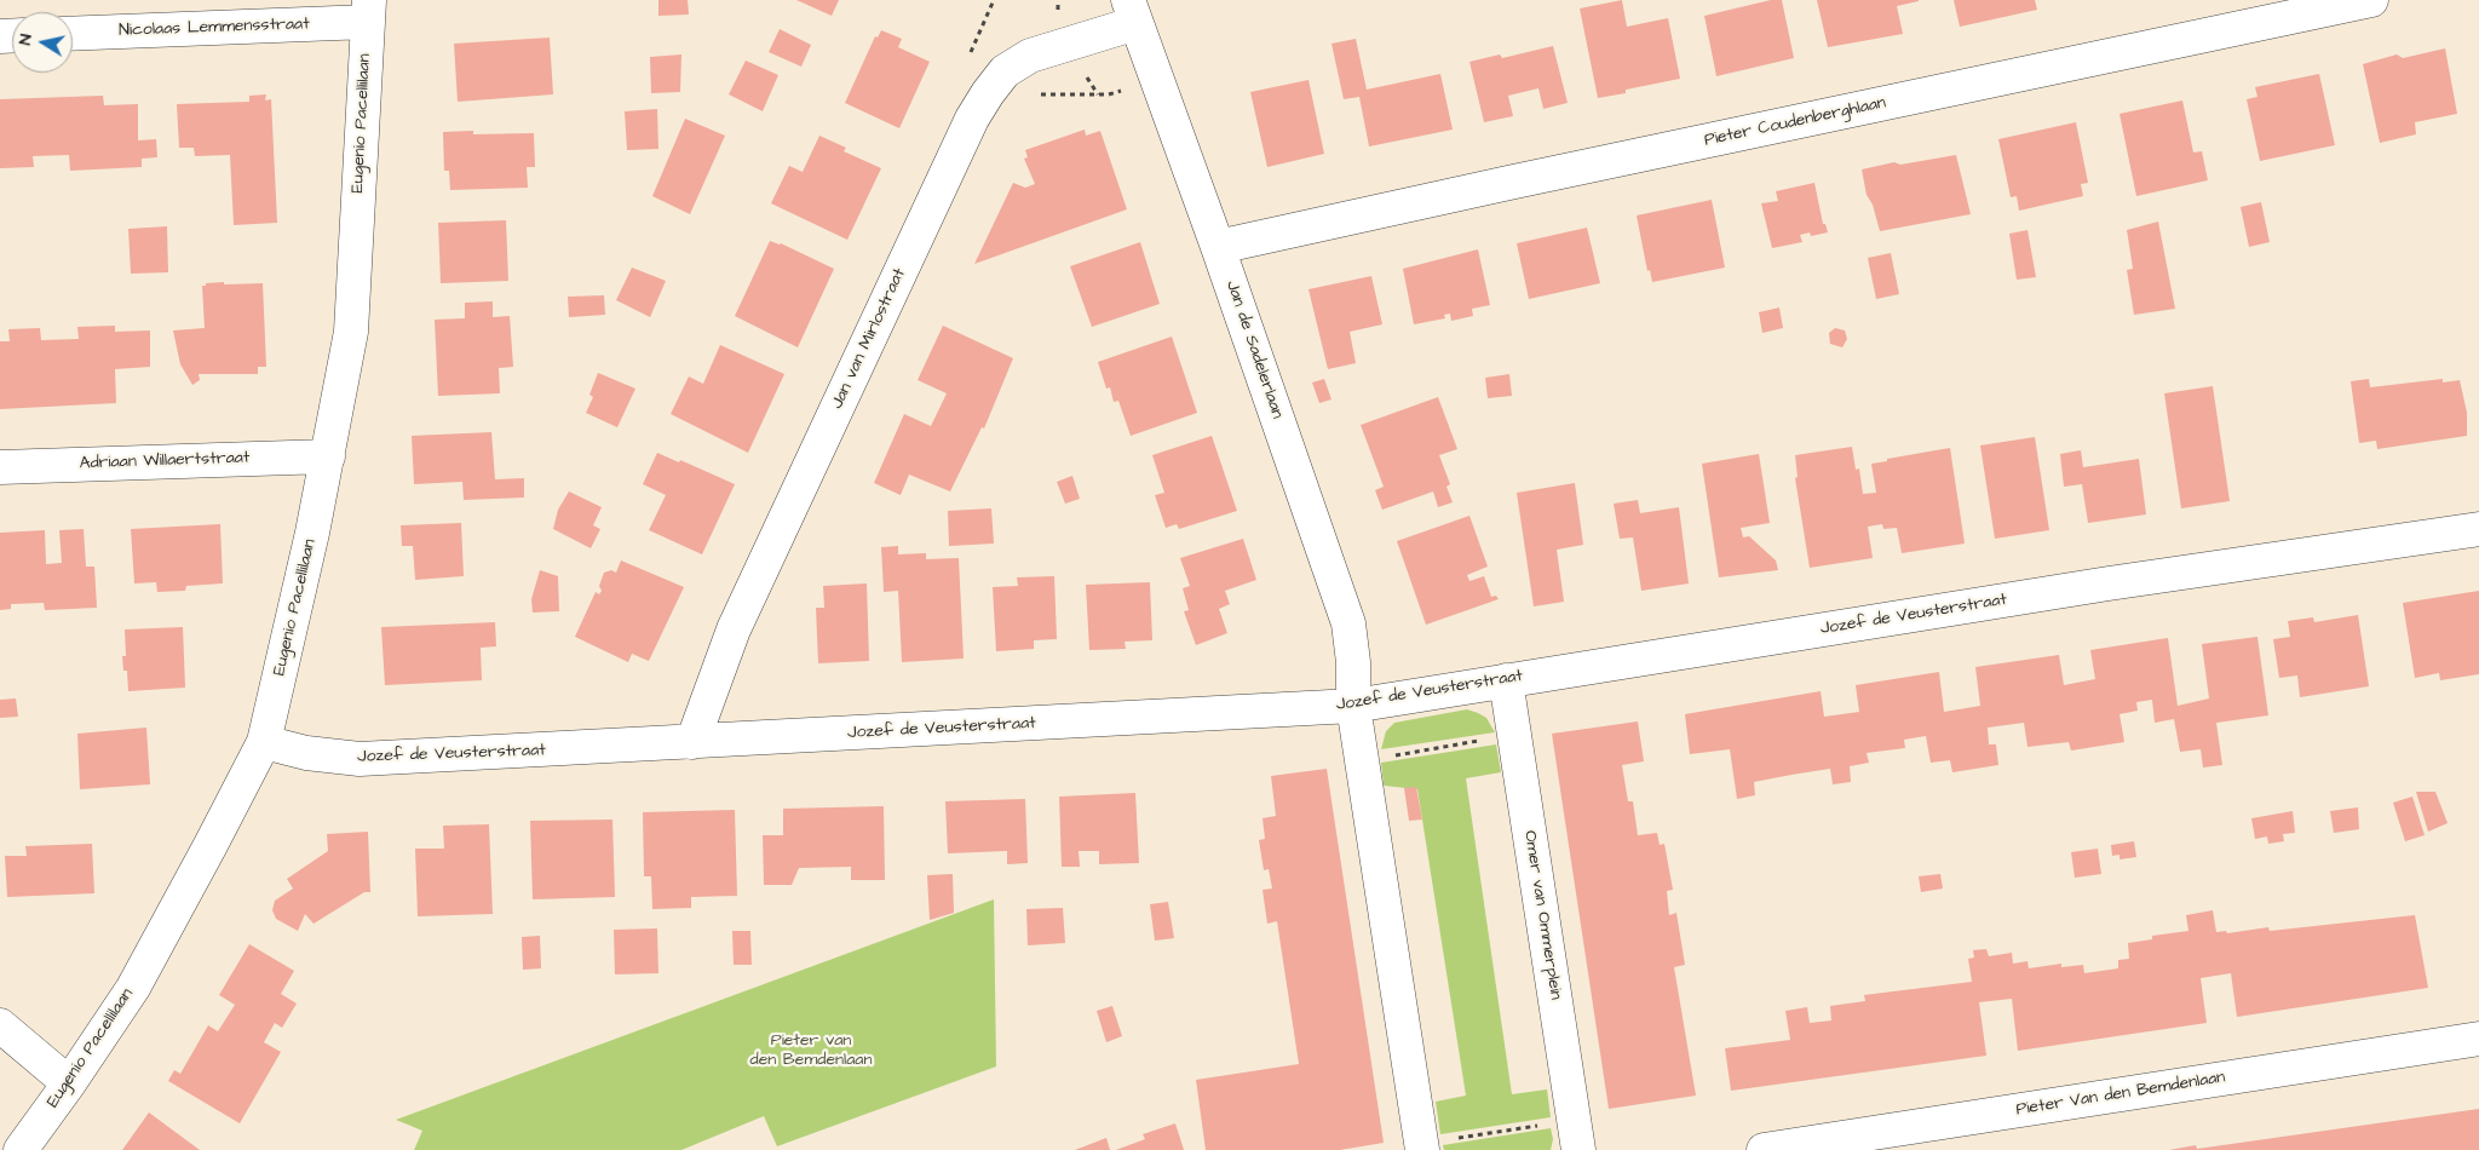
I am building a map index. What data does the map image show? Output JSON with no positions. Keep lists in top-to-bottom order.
{
  "streets": {
    "street": [
      "Nicolaas Lemmensstraat",
      "Pieter Coudenberghlaan",
      "Eugenio Pacellilaan",
      "Jan van Mirlostraat",
      "Jan de Sadelerlaan",
      "Adriaan Willaertstraat",
      "Jozef de Veusterstraat",
      "Omer van Ommerplein",
      "Pieter Van den Bemdenlaan"
    ]
  },
  "crossings": [
    ["Nicolaas Lemmensstraat", "Eugenio Pacellilaan"],
    ["Pieter Coudenberghlaan", "Jan de Sadelerlaan"],
    ["Eugenio Pacellilaan", "Adriaan Willaertstraat"],
    ["Eugenio Pacellilaan", "Jozef de Veusterstraat"],
    ["Jan van Mirlostraat", "Jan de Sadelerlaan"],
    ["Jan van Mirlostraat", "Jozef de Veusterstraat"],
    ["Jan de Sadelerlaan", "Jozef de Veusterstraat"],
    ["Jozef de Veusterstraat", "Omer van Ommerplein"]
  ],
  "parks": ["Pieter van den Bemdenlaan"],
  "north": "left"
}
